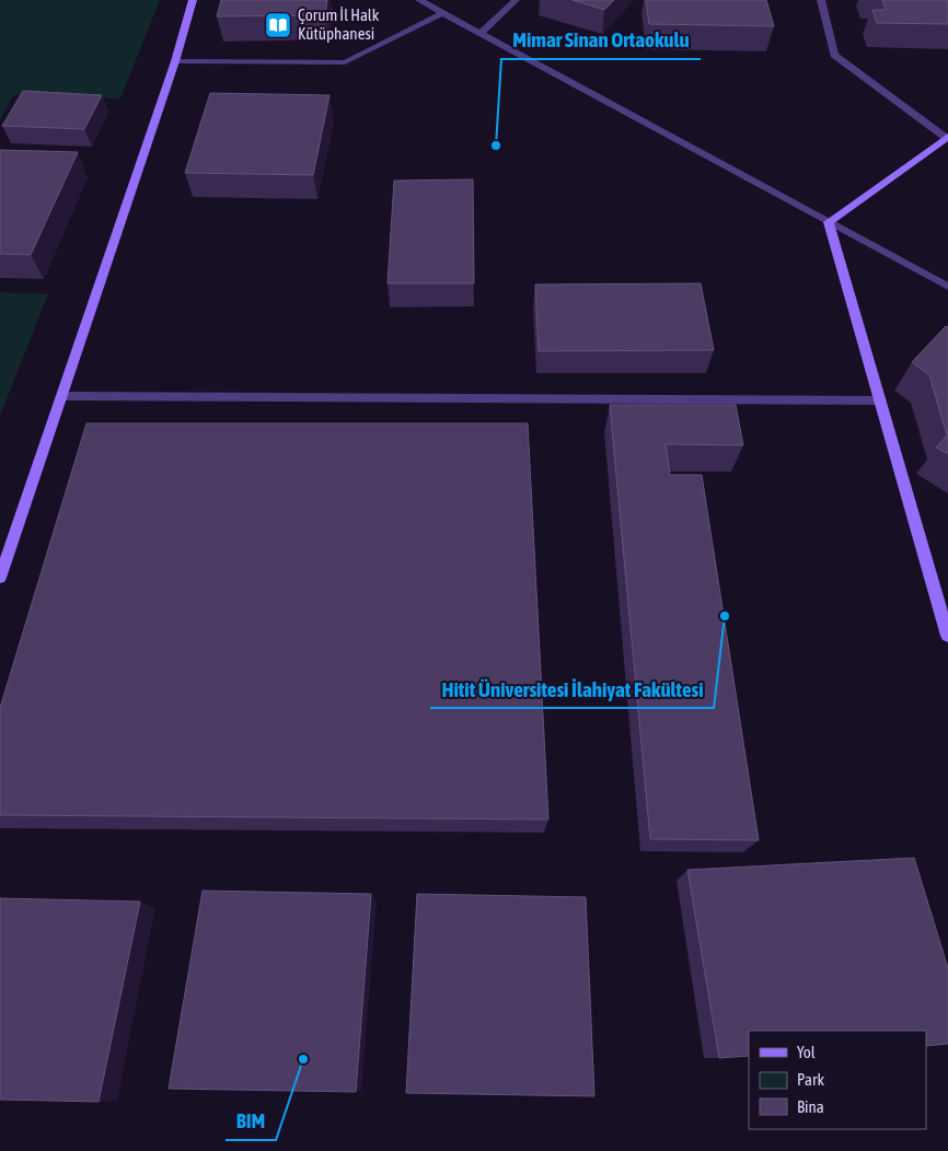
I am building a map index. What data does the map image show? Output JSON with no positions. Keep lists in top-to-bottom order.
{
  "places": {
    "library": ["Çorum İl Halk Kütüphanesi"],
    "other": ["Mimar Sinan Ortaokulu", "Hitit Üniversitesi İlahiyat Fakültesi", "BIM"]
  },
  "legend": ["Yol", "Park", "Bina"]
}
